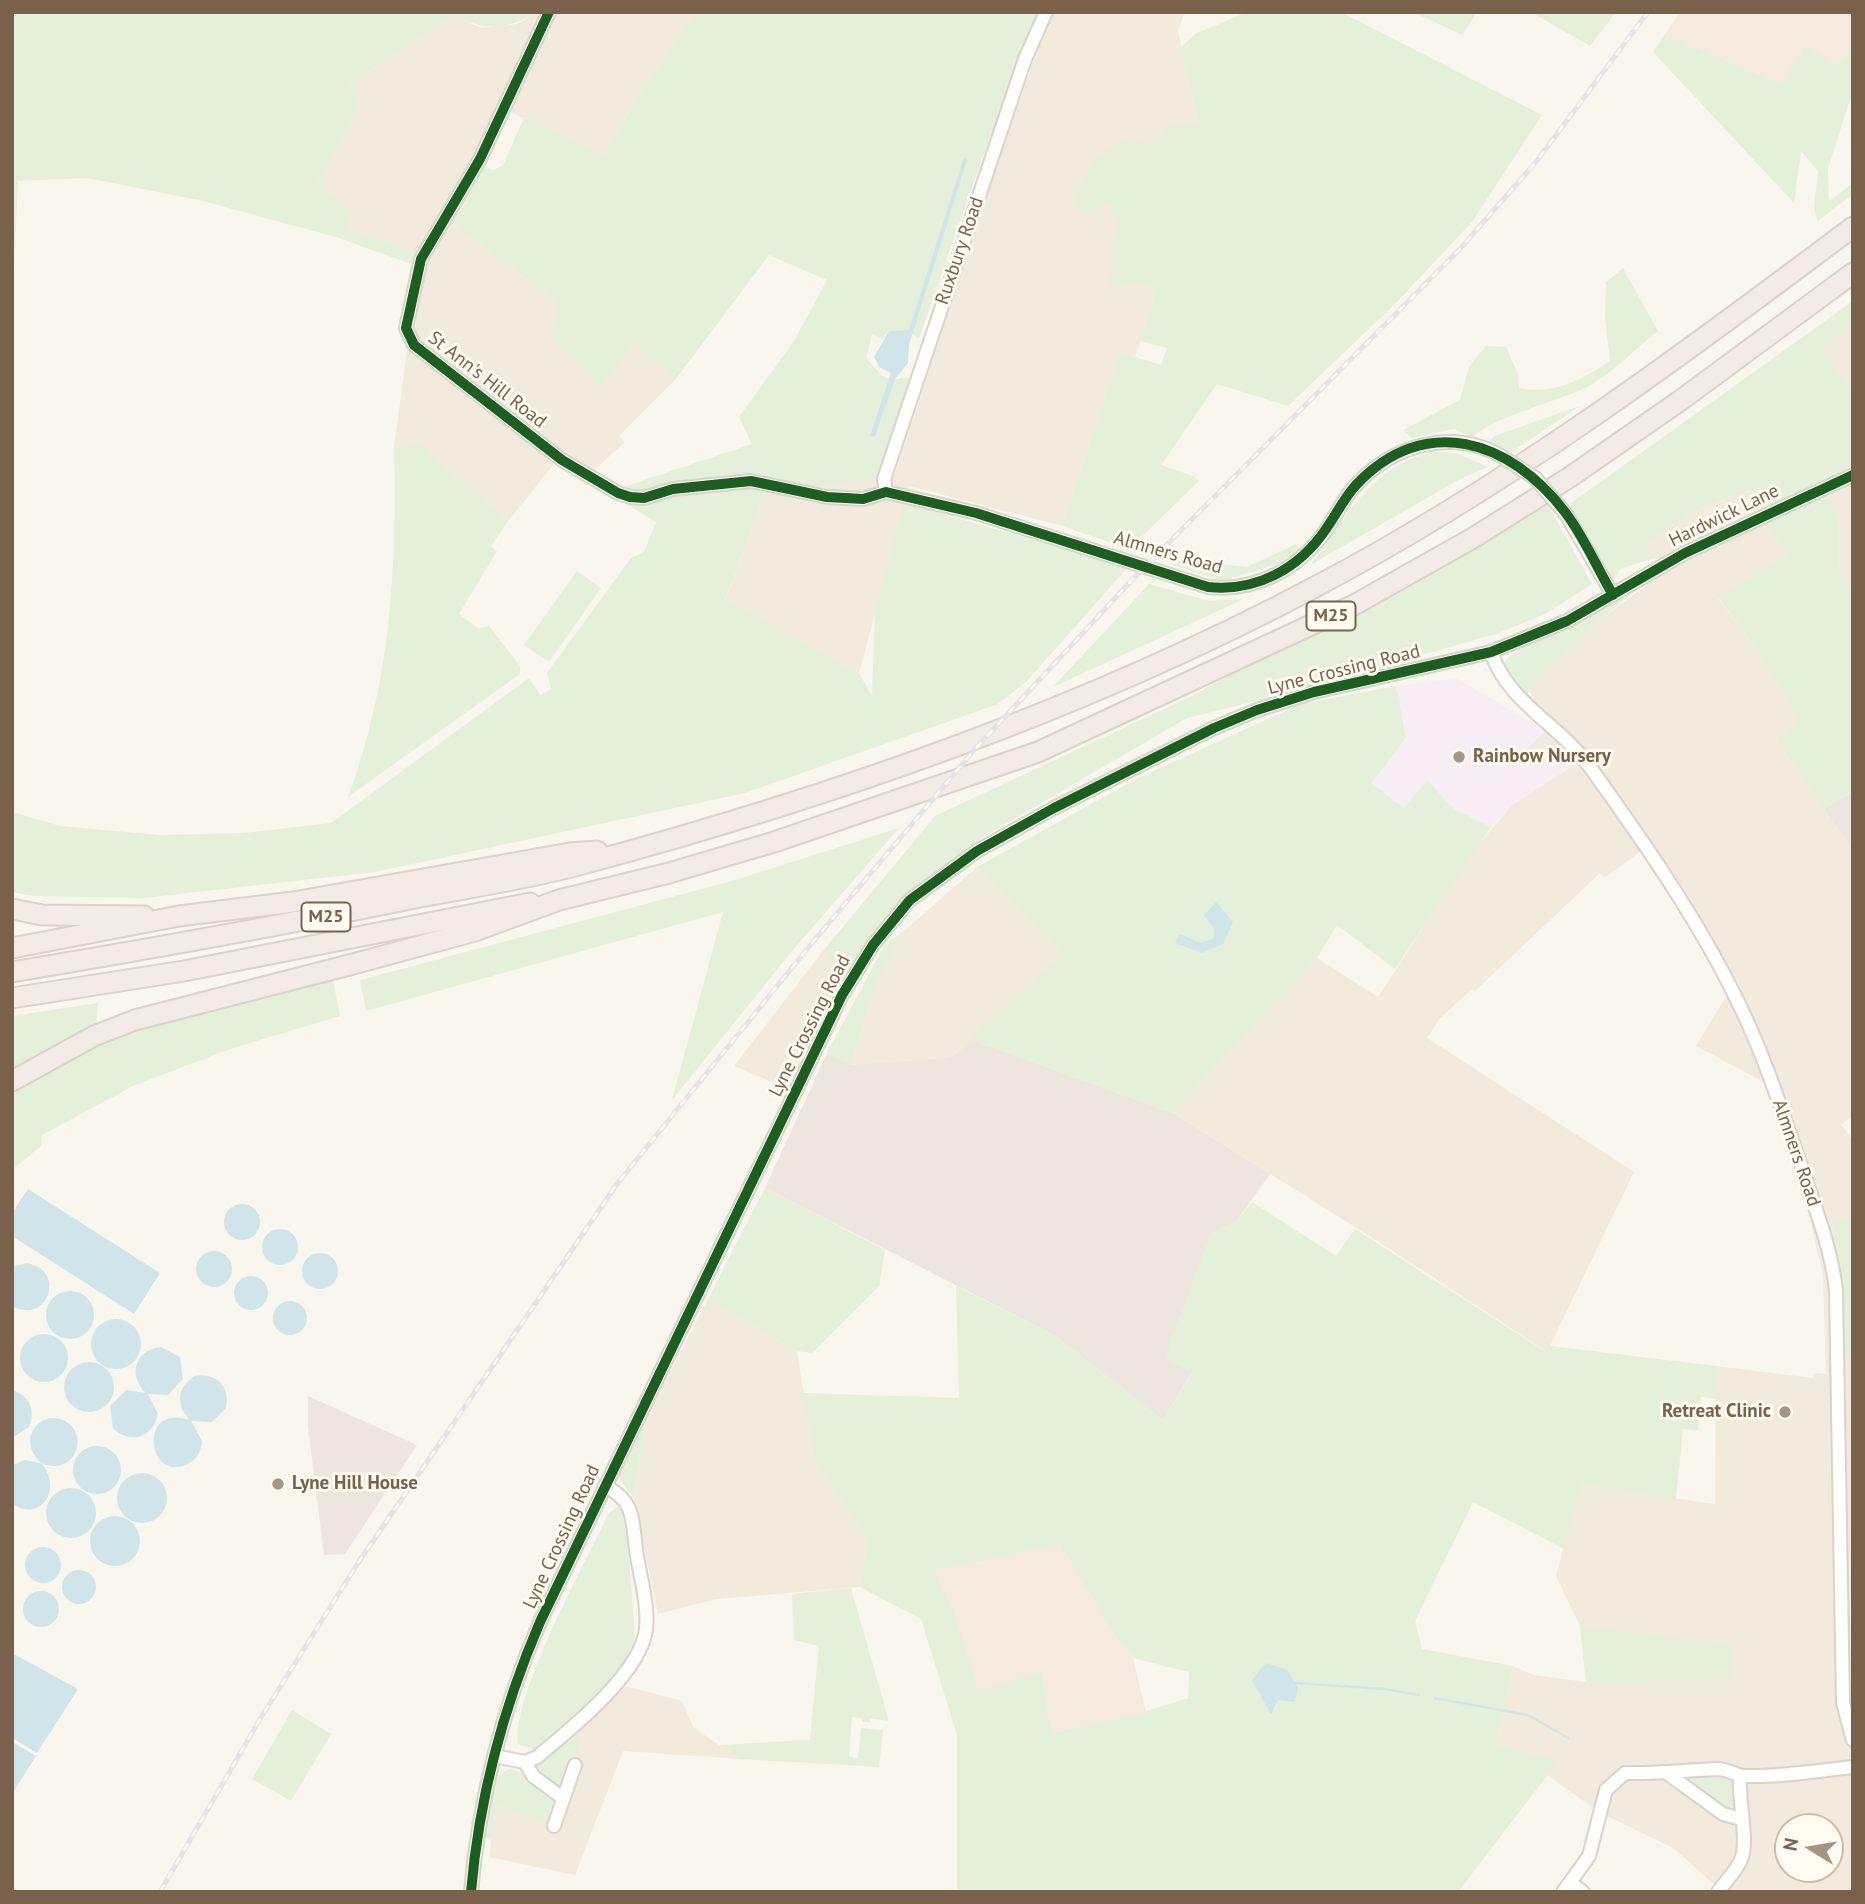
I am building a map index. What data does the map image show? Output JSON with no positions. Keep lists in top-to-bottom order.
{
  "streets": {
    "highway": ["M25"],
    "street": [
      "Ruxbury Road",
      "St Ann's Hill Road",
      "Hardwick Lane",
      "Almners Road",
      "Lyne Crossing Road"
    ]
  },
  "crossings": [
    ["Ruxbury Road", "St Ann's Hill Road"],
    ["Ruxbury Road", "Almners Road"],
    ["St Ann's Hill Road", "Almners Road"],
    ["Hardwick Lane", "Almners Road"],
    ["Hardwick Lane", "Lyne Crossing Road"],
    ["Almners Road", "Lyne Crossing Road"]
  ],
  "places": ["Rainbow Nursery", "Retreat Clinic", "Lyne Hill House"],
  "north": "left"
}
